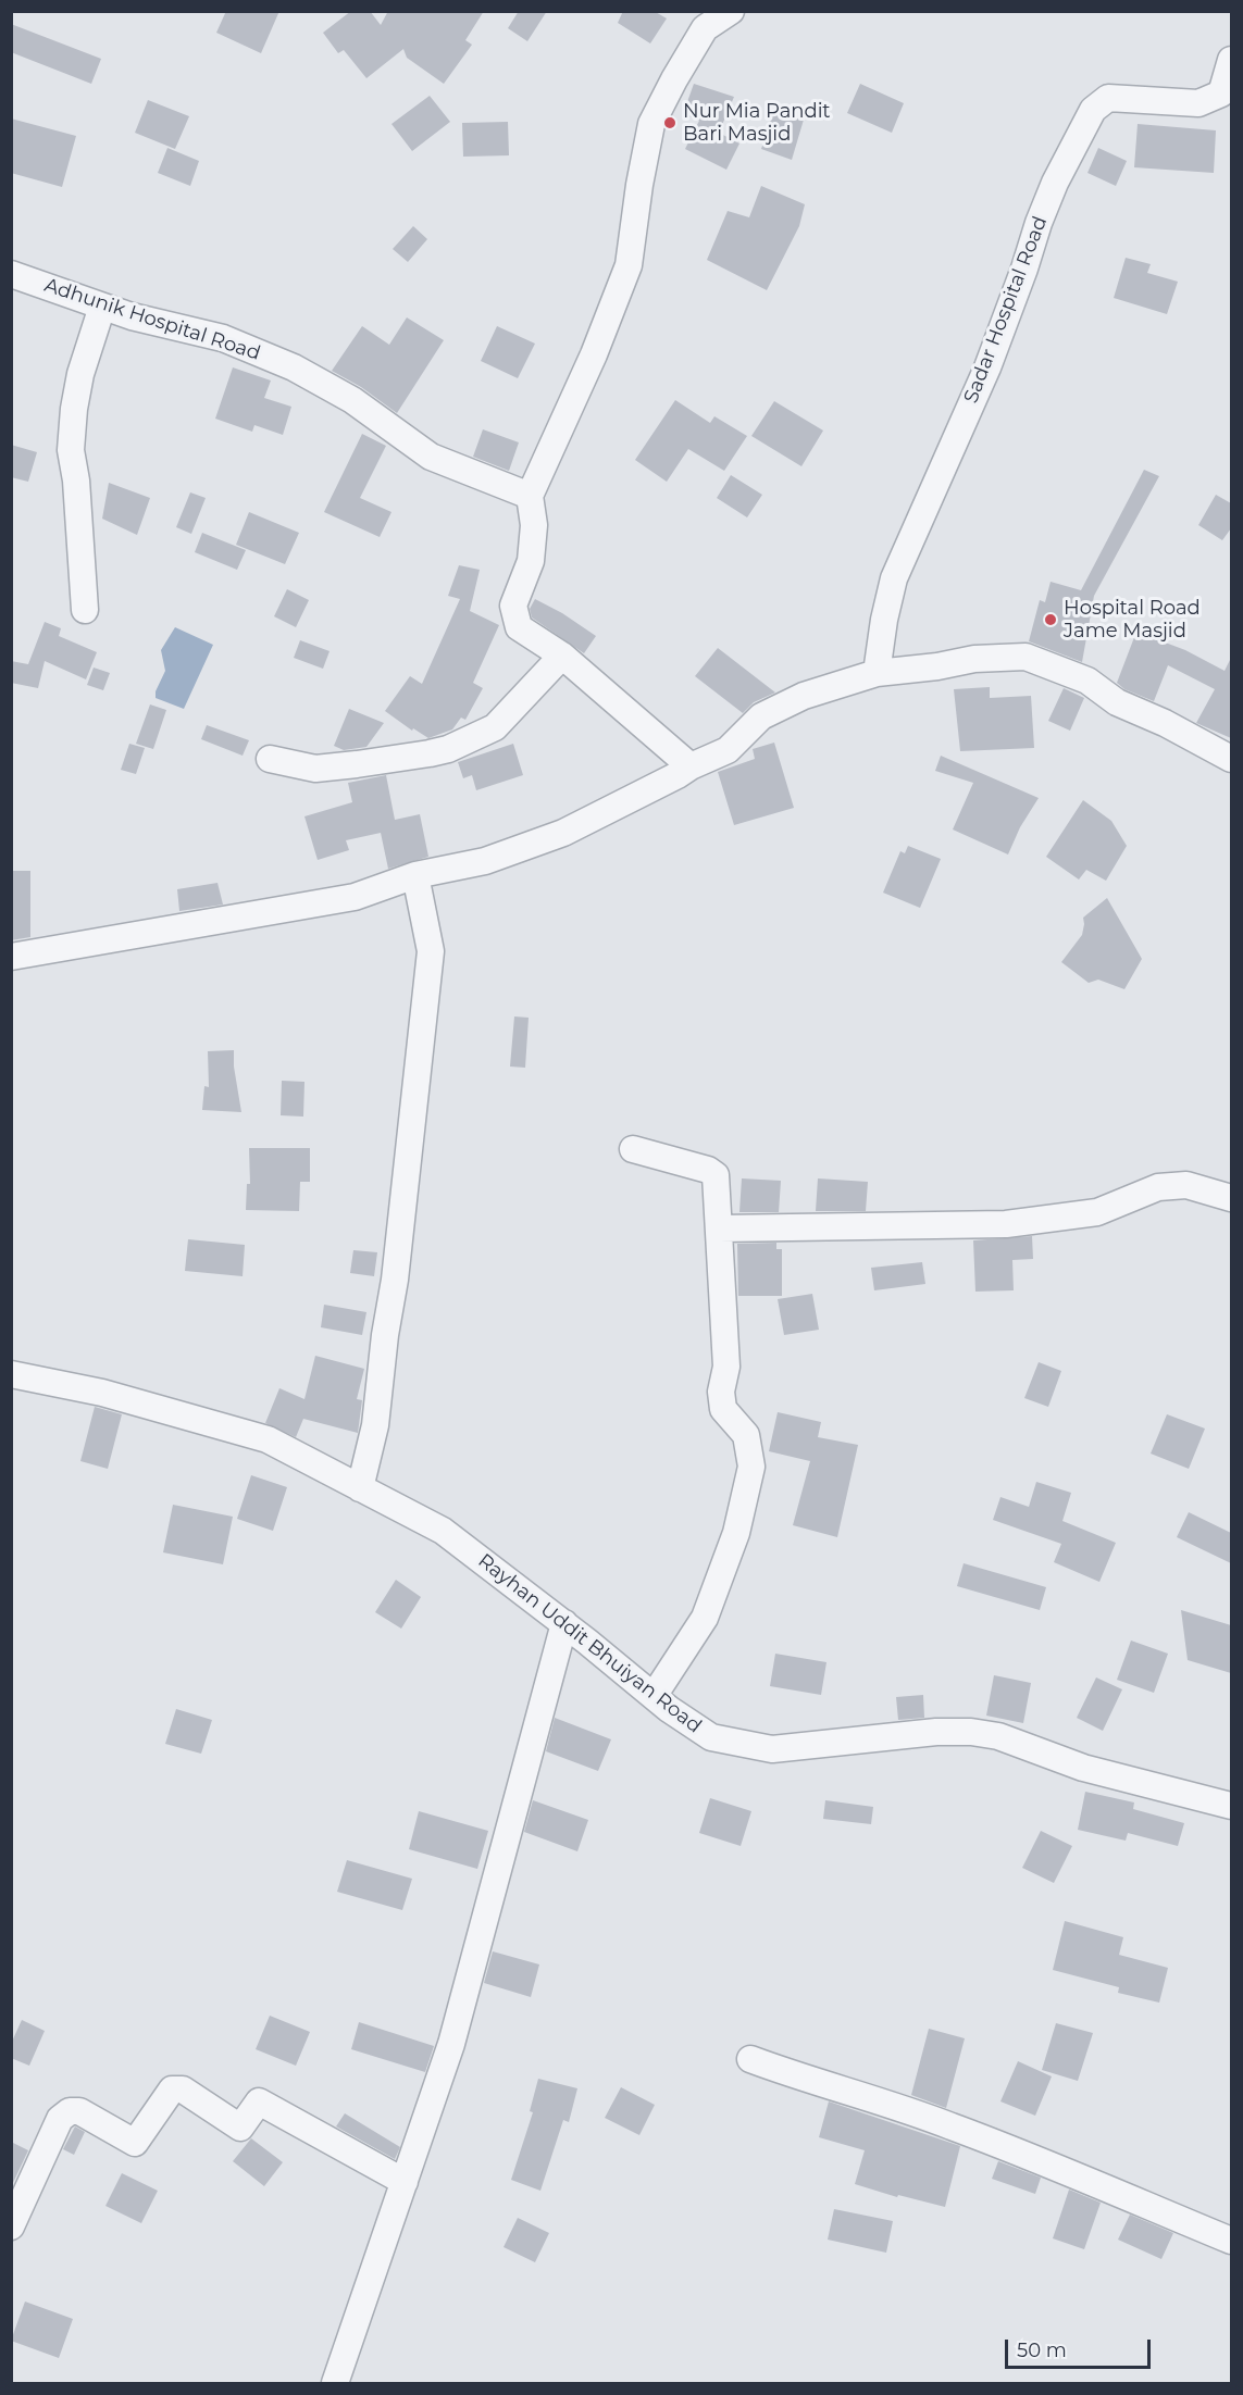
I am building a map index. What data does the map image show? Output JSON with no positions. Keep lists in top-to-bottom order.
{
  "streets": {
    "street": ["Sadar Hospital Road", "Adhunik Hospital Road", "Rayhan Uddit Bhuiyan Road"]
  },
  "places": ["Nur Mia Pandit Bari Masjid", "Hospital Road Jame Masjid"],
  "scale_bar": "50 m"
}
